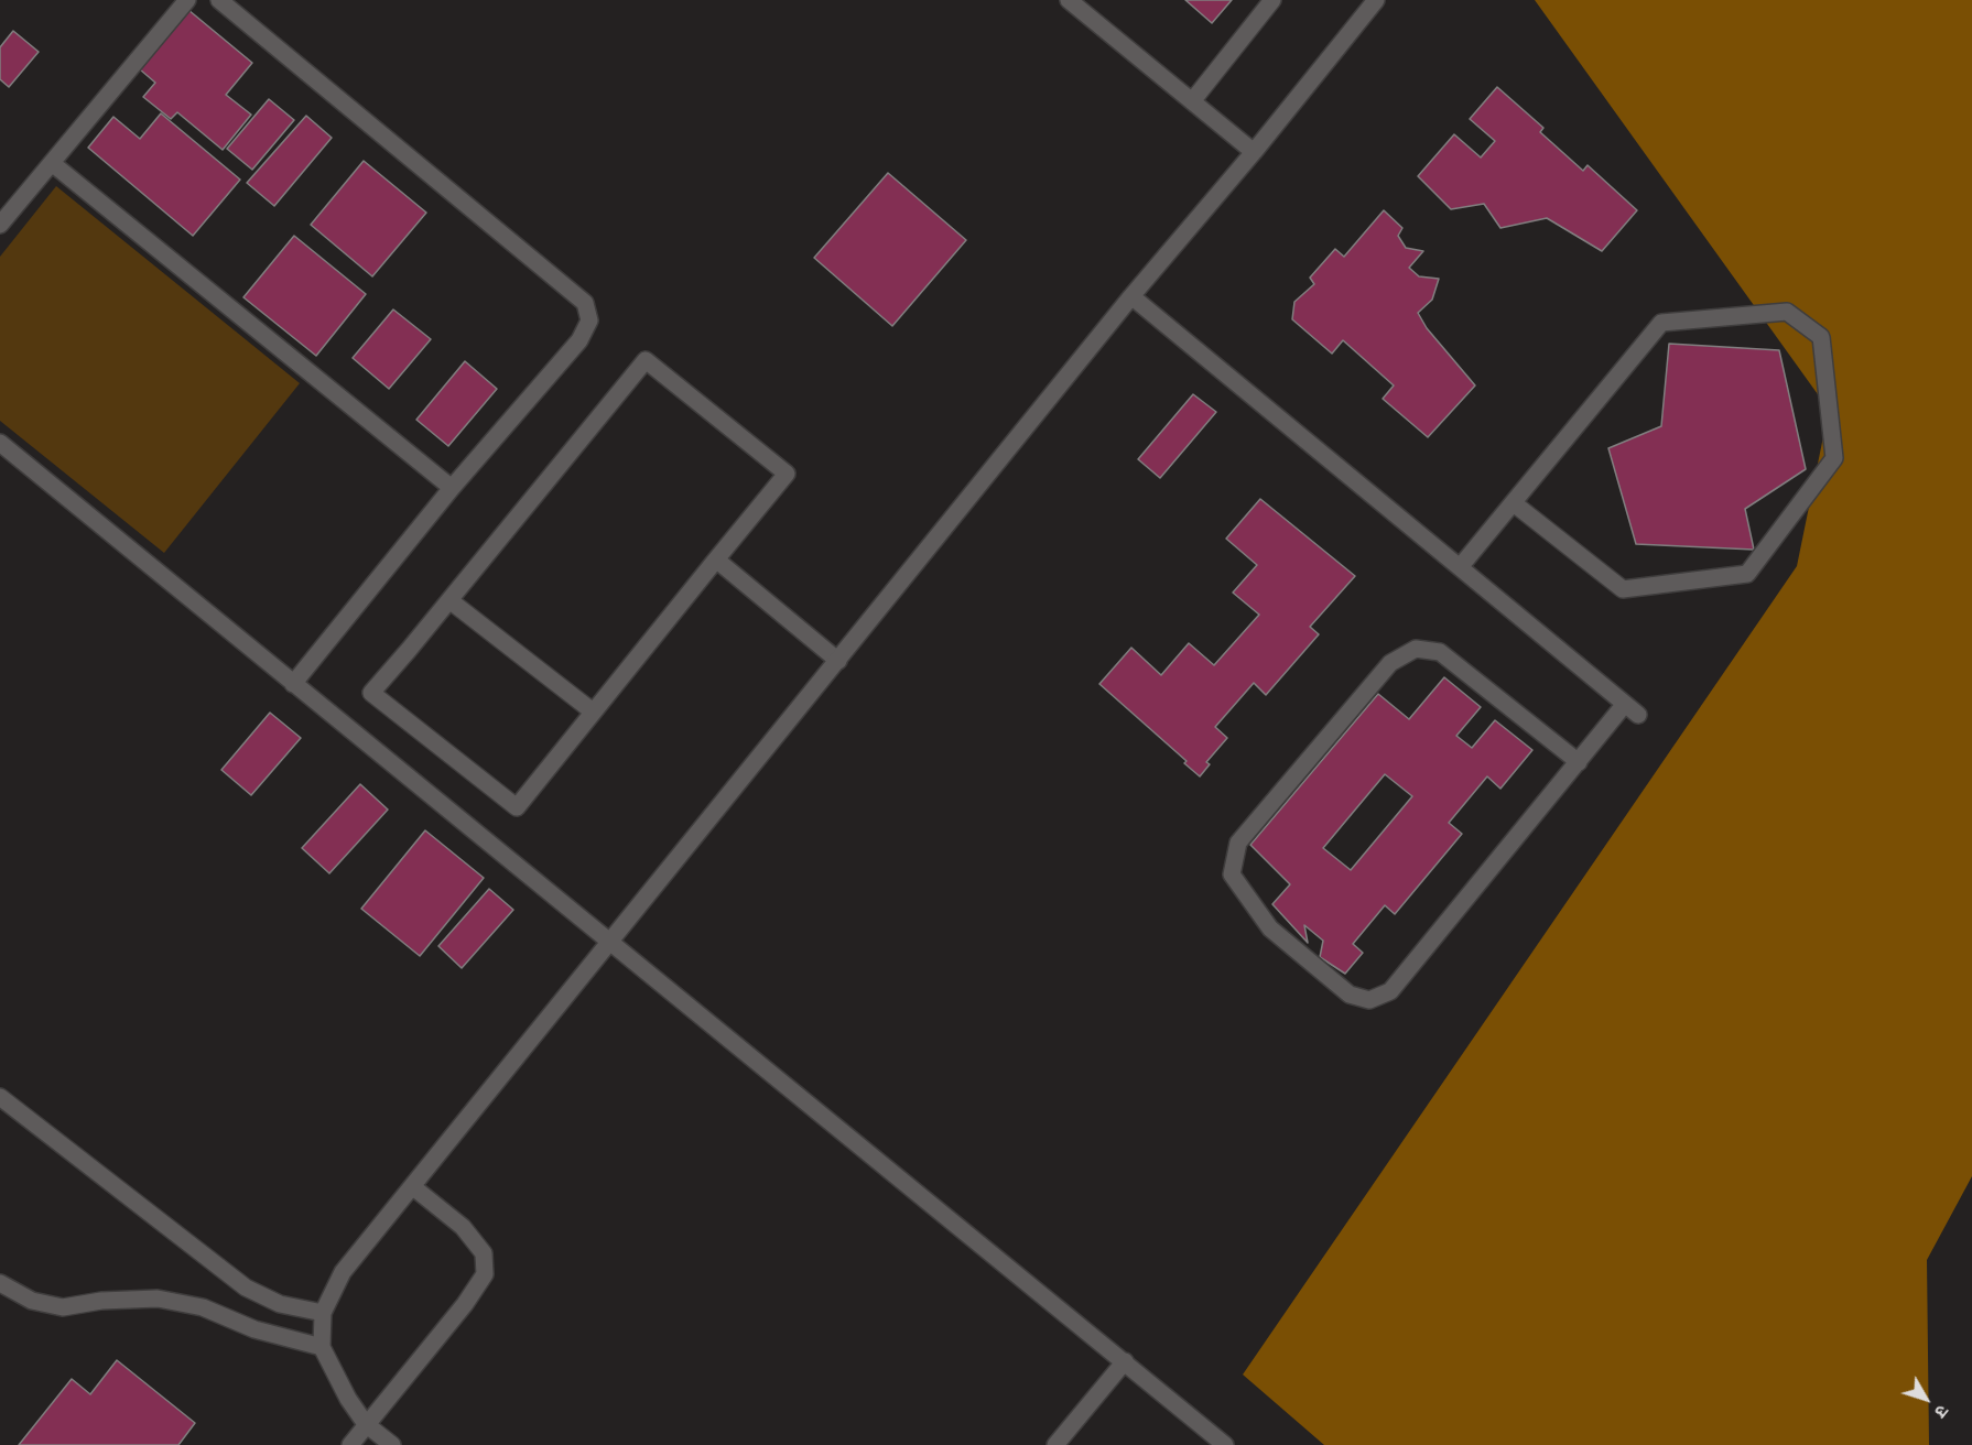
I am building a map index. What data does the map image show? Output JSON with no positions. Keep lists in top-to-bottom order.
{
  "north": "bottom right"
}
